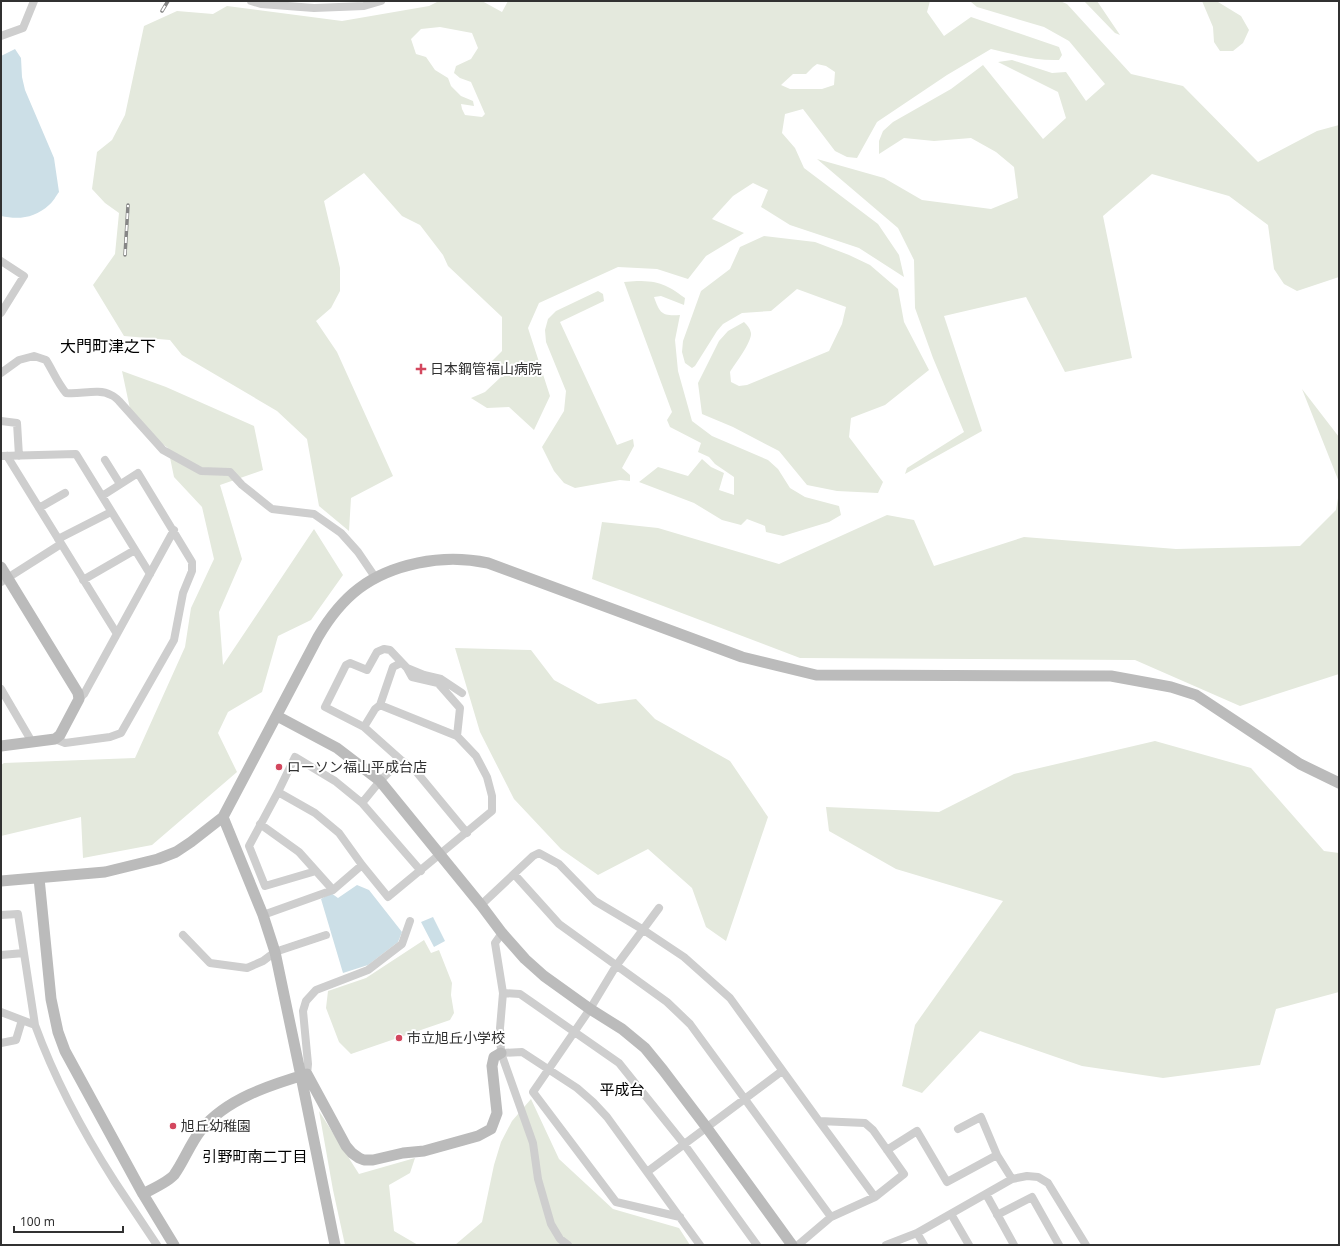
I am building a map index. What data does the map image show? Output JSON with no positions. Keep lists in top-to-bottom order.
{
  "districts": ["大門町津之下", "平成台", "引野町南二丁目"],
  "places": {
    "health": ["日本鋼管福山病院"],
    "other": ["ローソン福山平成台店", "市立旭丘小学校", "旭丘幼稚園"]
  },
  "scale_bar": "100 m"
}
